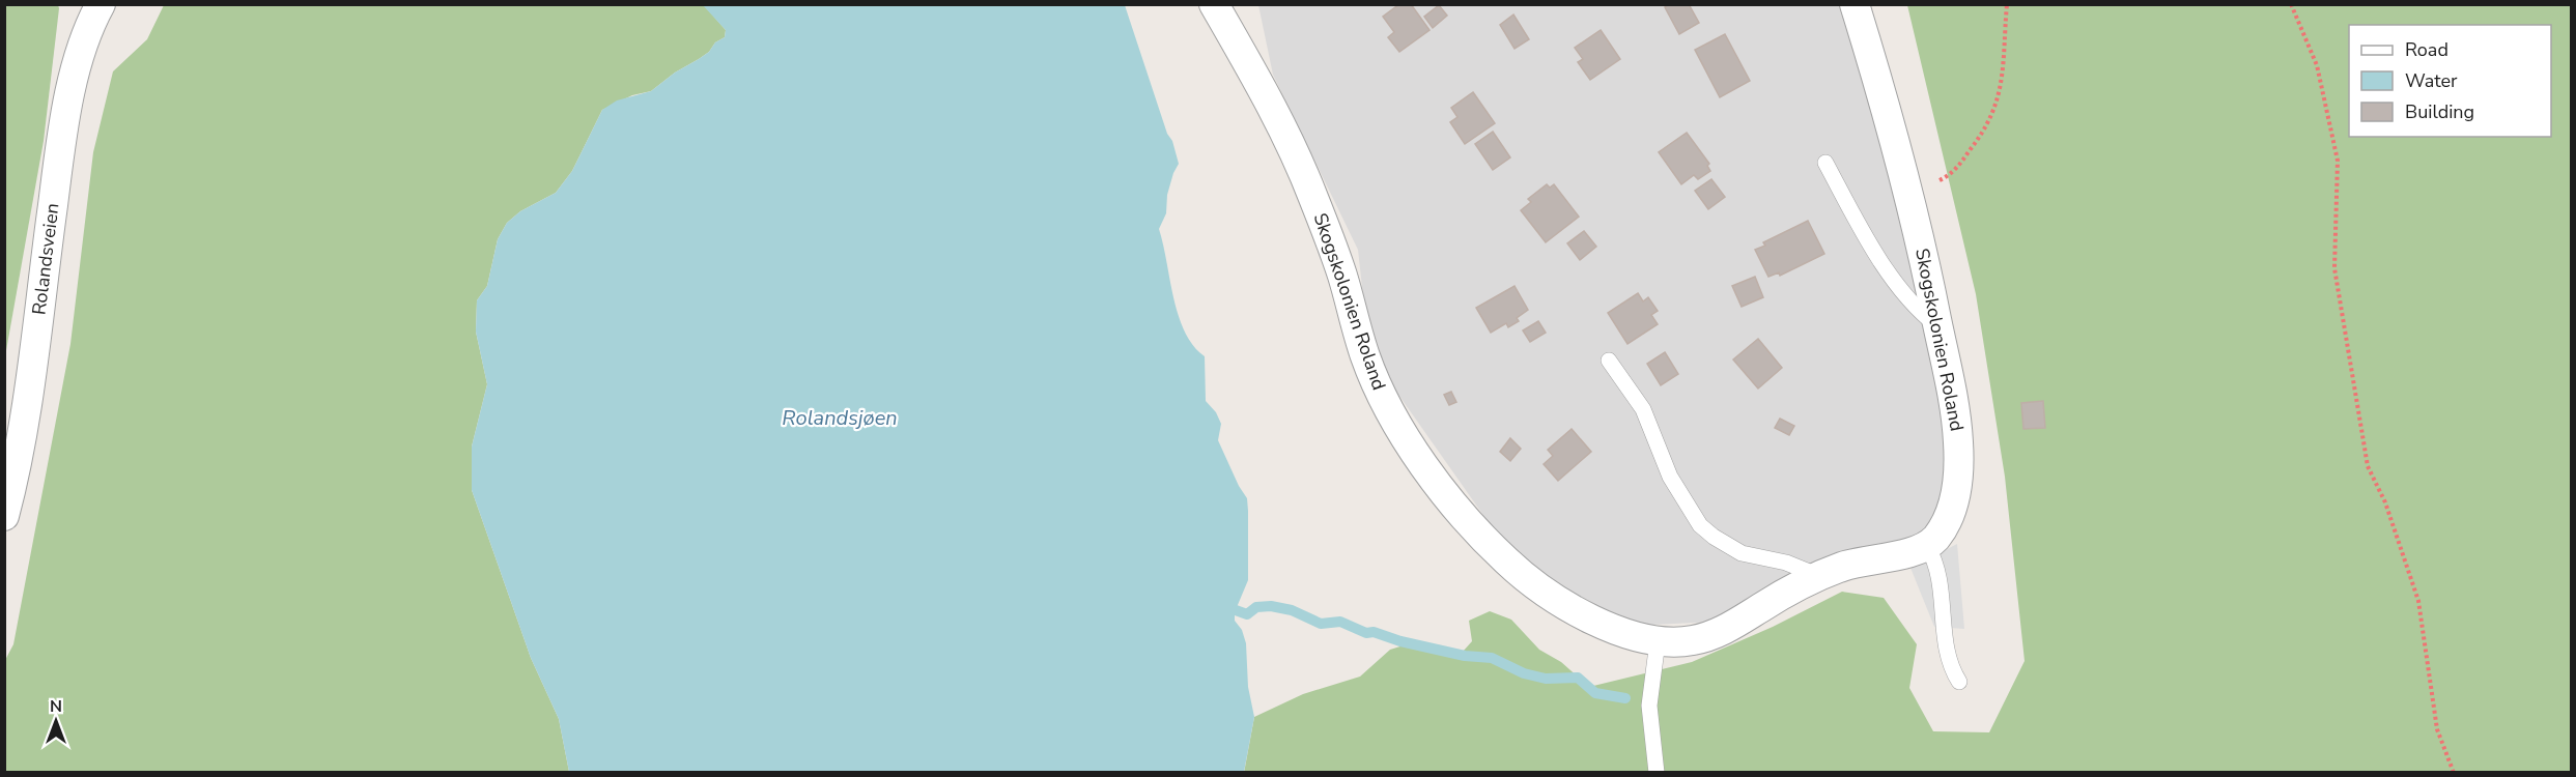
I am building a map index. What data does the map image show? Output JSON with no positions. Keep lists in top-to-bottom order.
{
  "streets": {
    "street": ["Rolandsveien", "Skogskolonien Roland"]
  },
  "water": ["Rolandsjøen"],
  "legend": ["Road", "Water", "Building"],
  "north": "top"
}
